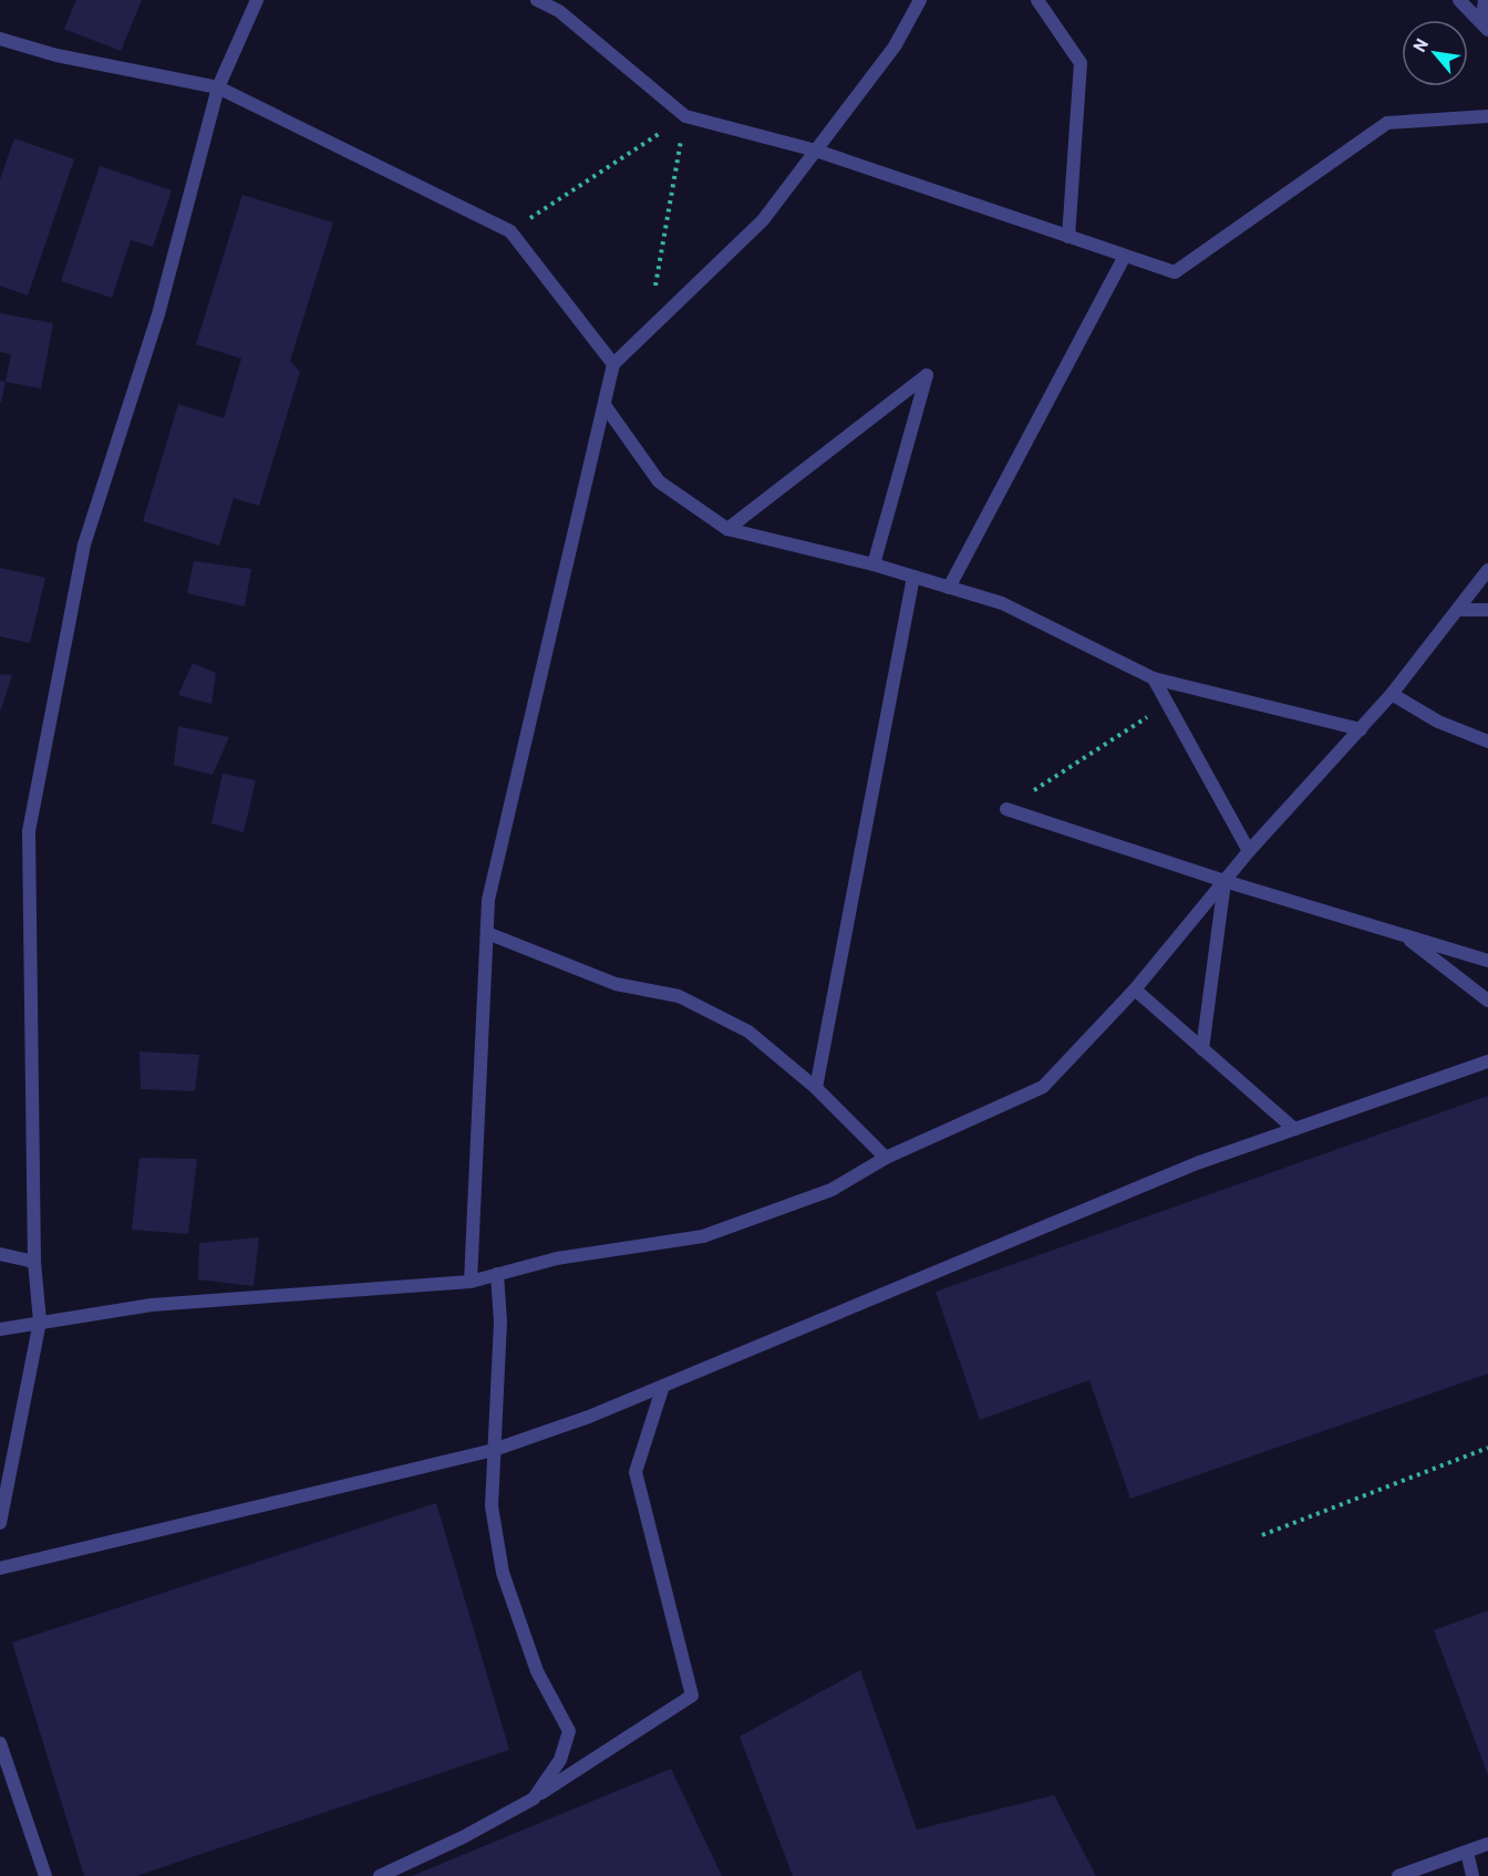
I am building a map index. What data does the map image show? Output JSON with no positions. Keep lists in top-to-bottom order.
{
  "north": "top left"
}
